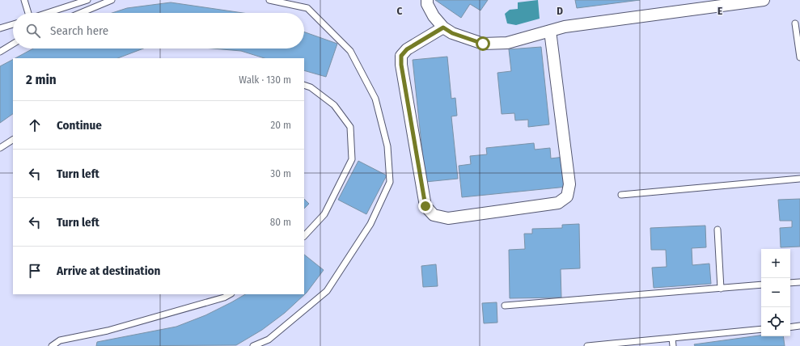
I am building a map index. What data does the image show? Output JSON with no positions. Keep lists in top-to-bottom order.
{
  "page": {
    "search": "Search here",
    "heading": ["2 min", "Walk · 130 m"],
    "list": [
      ["Continue", "20 m"],
      ["Turn left", "30 m"],
      ["Turn left", "80 m"],
      "Arrive at destination"
    ],
    "map_buttons": ["+", "−"]
  },
  "grid": {
    "columns": ["C", "D", "E"]
  }
}
